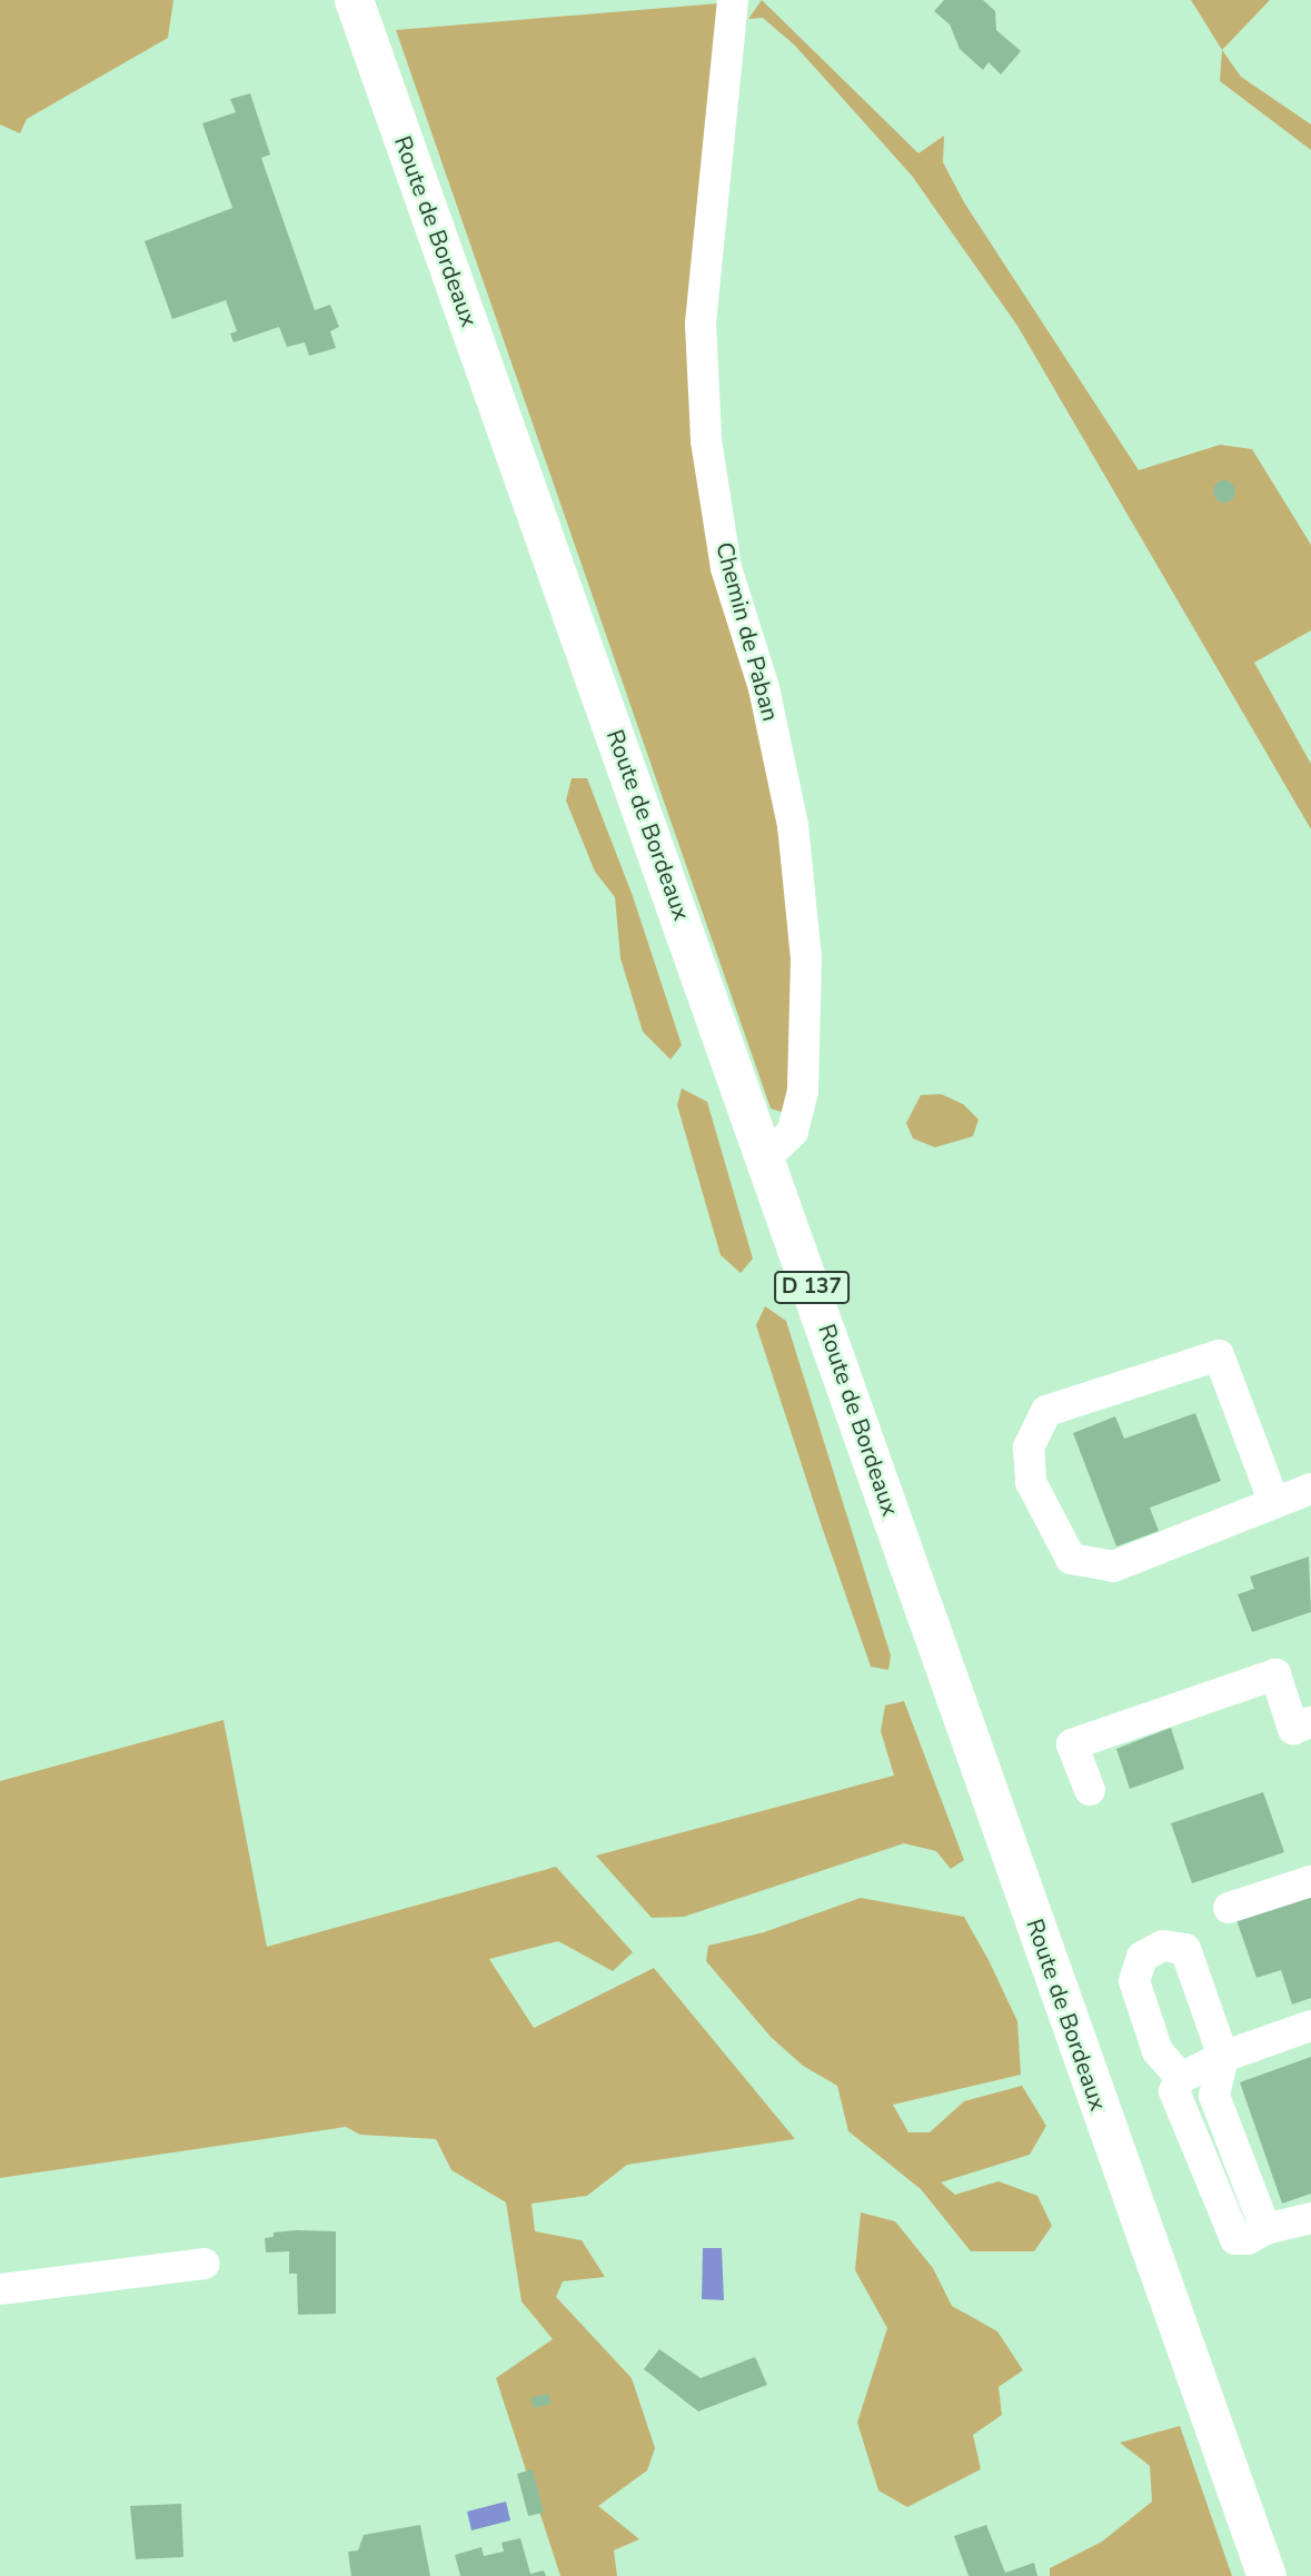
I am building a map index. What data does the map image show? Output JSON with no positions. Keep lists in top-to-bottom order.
{
  "streets": {
    "main road": ["Route de Bordeaux", "D 137"],
    "street": ["Chemin de Paban"]
  },
  "crossings": [
    ["Route de Bordeaux", "Chemin de Paban"]
  ]
}
